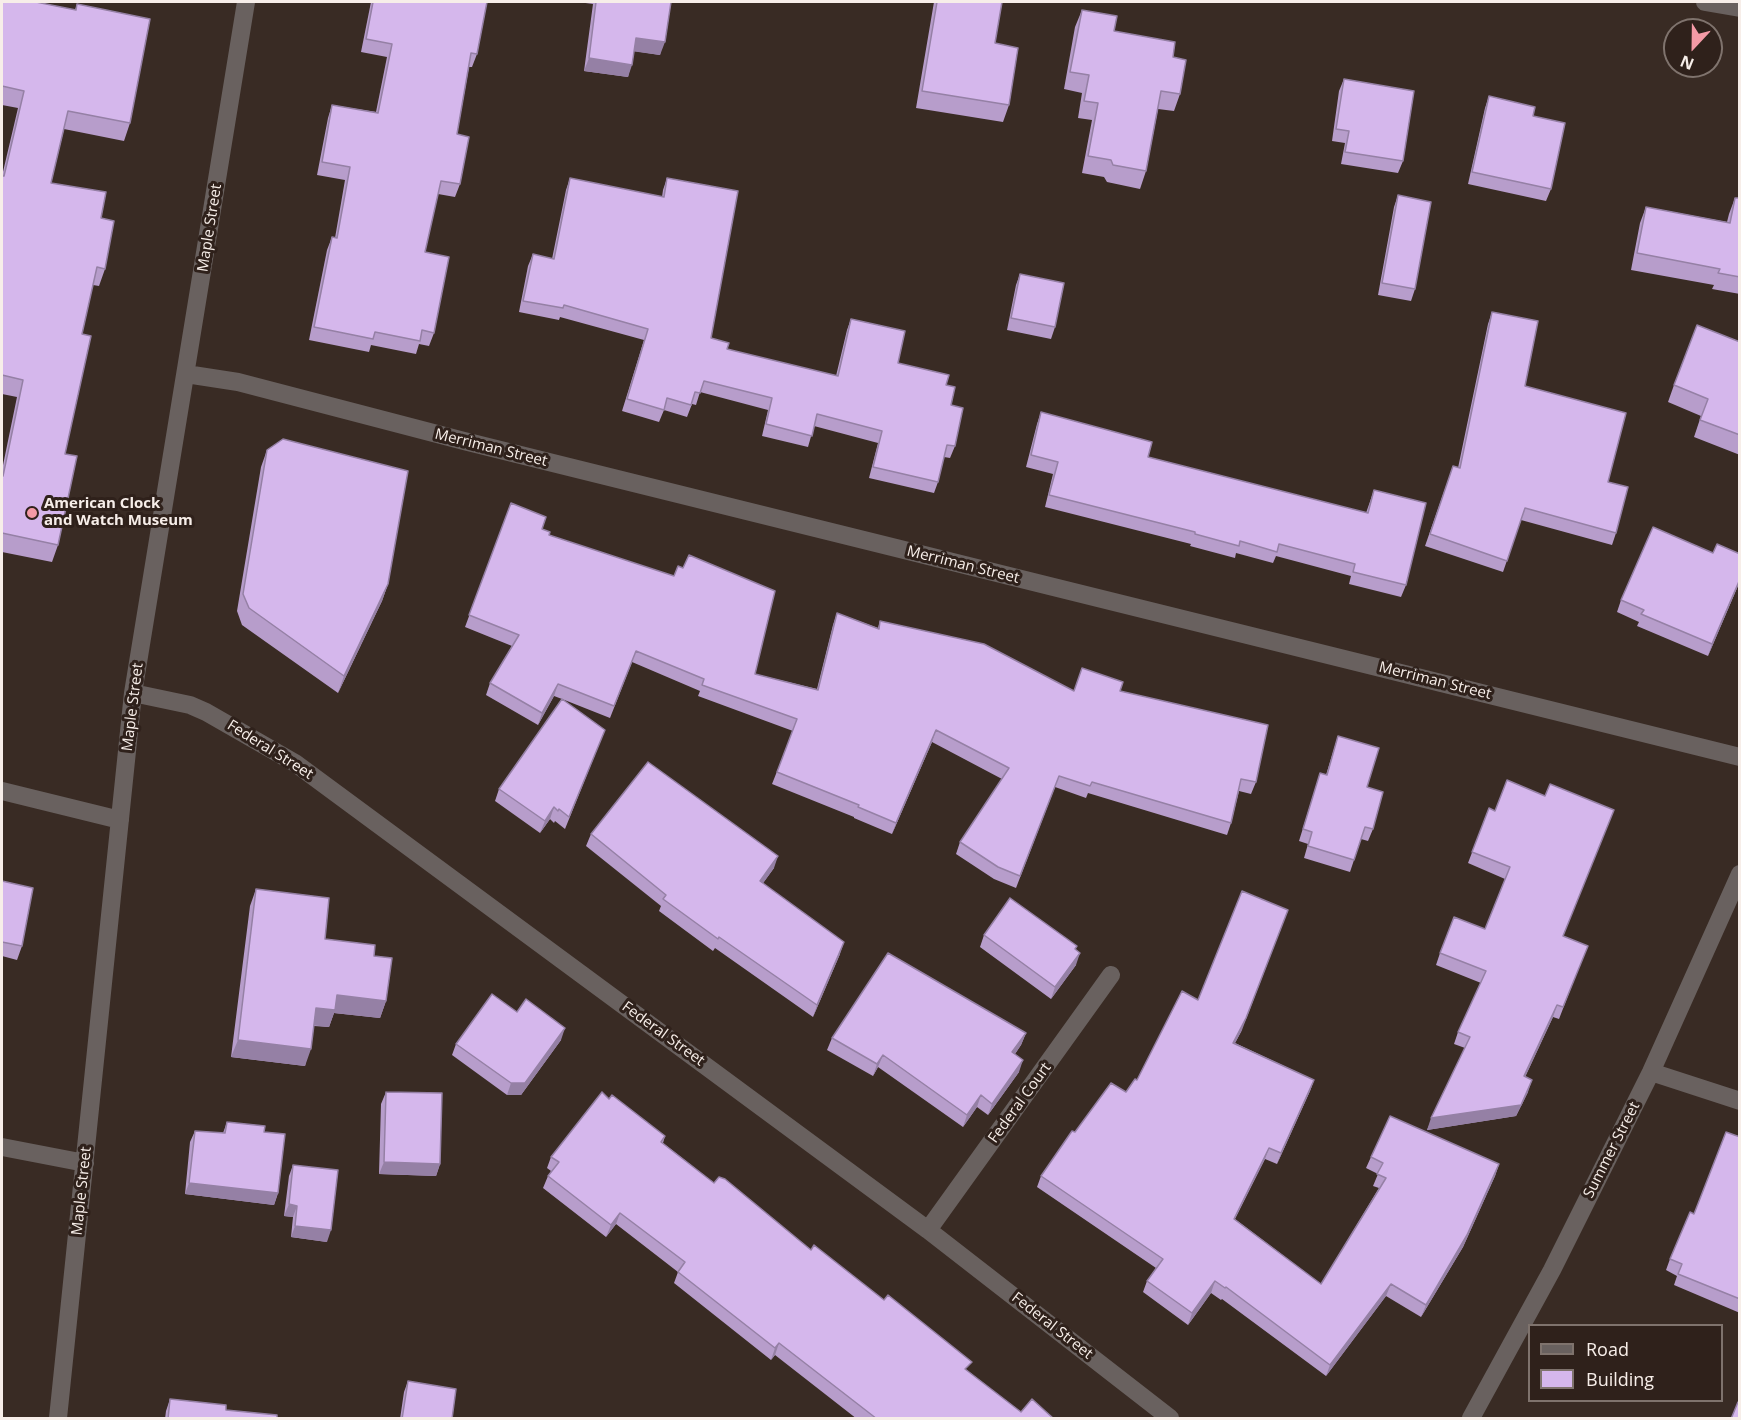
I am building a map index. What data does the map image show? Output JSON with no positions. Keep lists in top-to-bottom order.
{
  "streets": {
    "street": [
      "Maple Street",
      "Merriman Street",
      "Federal Street",
      "Federal Court",
      "Summer Street"
    ]
  },
  "crossings": [
    ["Maple Street", "Merriman Street"],
    ["Maple Street", "Federal Street"],
    ["Federal Street", "Federal Court"]
  ],
  "places": ["American Clock and Watch Museum"],
  "legend": ["Road", "Building"],
  "north": "bottom"
}
